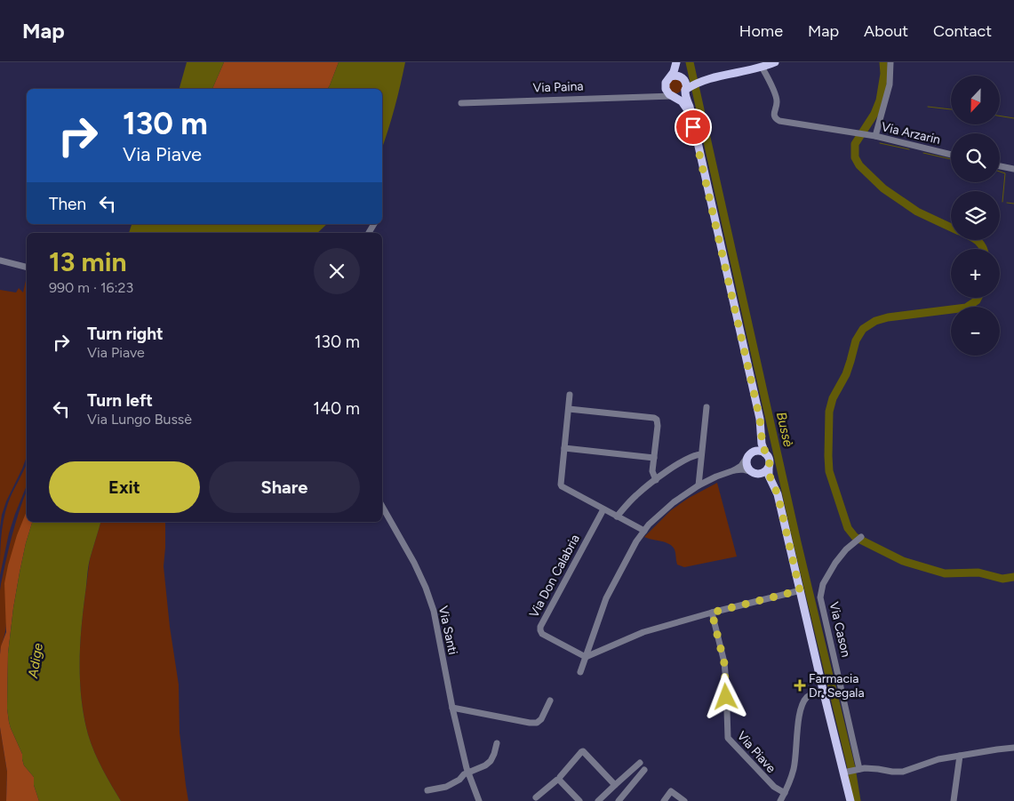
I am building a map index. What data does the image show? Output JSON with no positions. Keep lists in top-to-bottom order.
{
  "streets": {
    "street": [
      "Via Paina",
      "Via Arzarin",
      "Via Don Calabria",
      "Via Cason",
      "Via Santi",
      "Via Piave"
    ]
  },
  "water": ["Bussè", "Adige"],
  "places": {
    "health": ["Farmacia Dr. Segala"]
  },
  "north": "bottom",
  "page": {
    "header": "Map",
    "nav": [
      "Home",
      "Map",
      "About",
      "Contact"
    ],
    "map_buttons": ["+", "−"],
    "turn": ["130 m", "Via Piave"],
    "then": "Then",
    "heading": ["13 min", "990 m · 16:23"],
    "list": [
      {
        "name": "Turn right",
        "note": "Via Piave",
        "value": "130 m"
      },
      {
        "name": "Turn left",
        "note": "Via Lungo Bussè",
        "value": "140 m"
      }
    ],
    "buttons": ["Exit", "Share"]
  }
}
